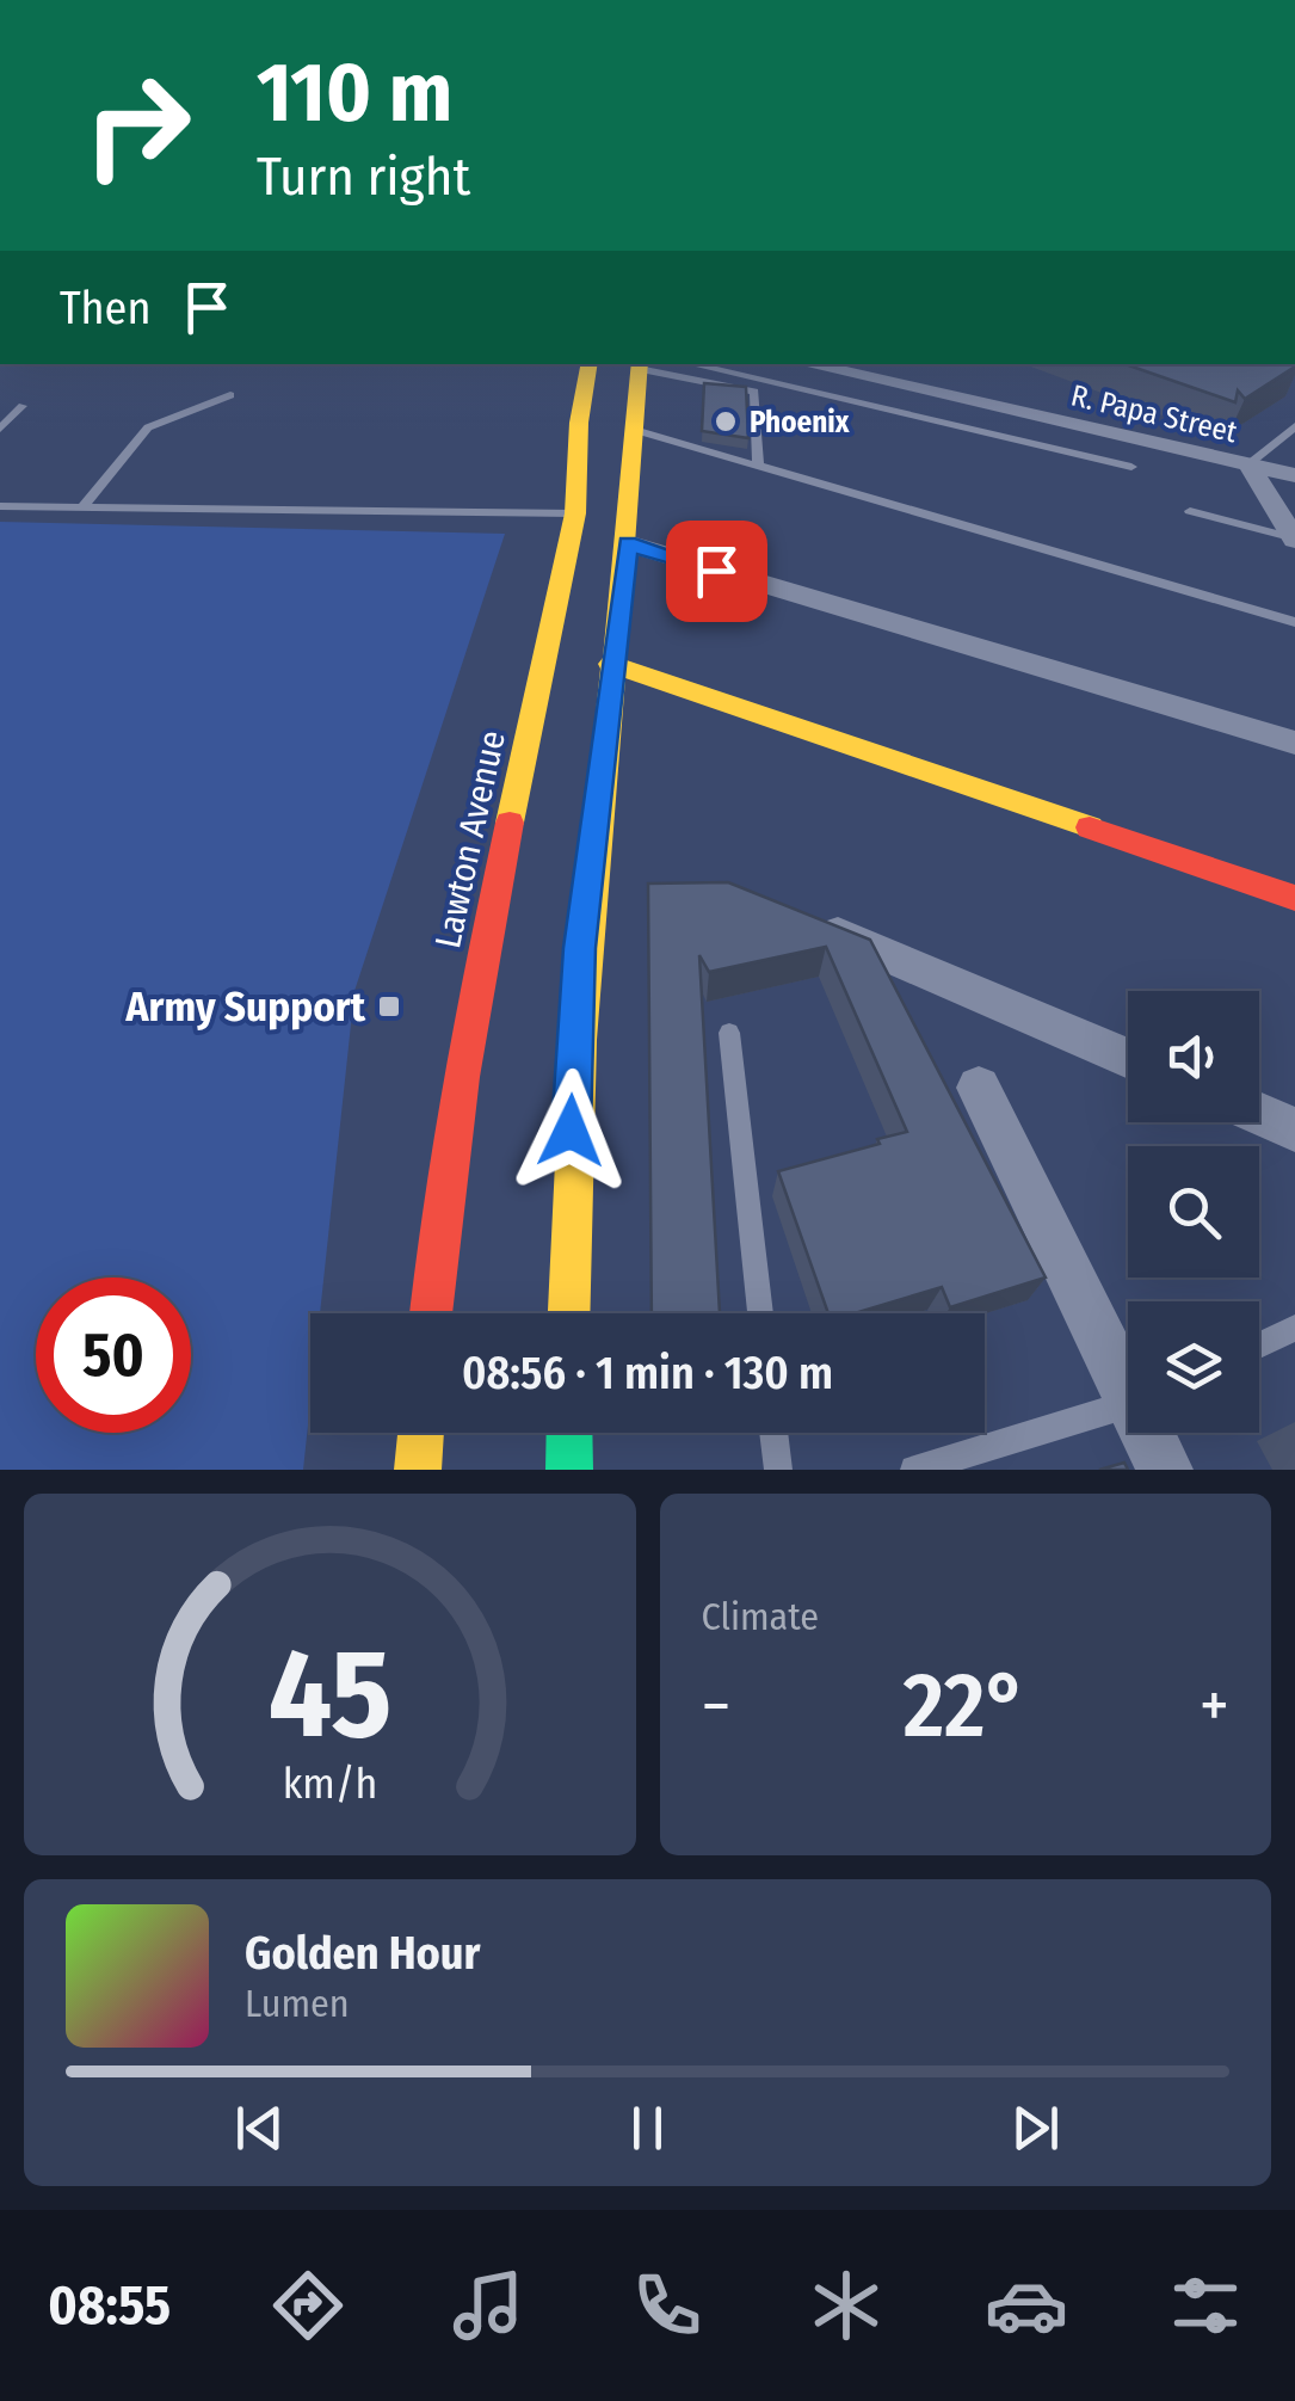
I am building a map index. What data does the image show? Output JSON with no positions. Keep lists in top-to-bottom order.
{
  "streets": {
    "main road": ["Lawton Avenue"],
    "street": ["R. Papa Street"]
  },
  "places": {
    "other": ["Phoenix"],
    "transit": ["Army Support"]
  },
  "page": {
    "turn": ["110 m", "Turn right"],
    "then": "Then",
    "limit": "50",
    "trip": "08:56 · 1 min · 130 m",
    "tile": "Climate",
    "heat": ["−", "22°", "+"],
    "song": ["Golden Hour", "Lumen"],
    "tabs": "08:55",
    "gauge": ["45", "km/h"]
  }
}
